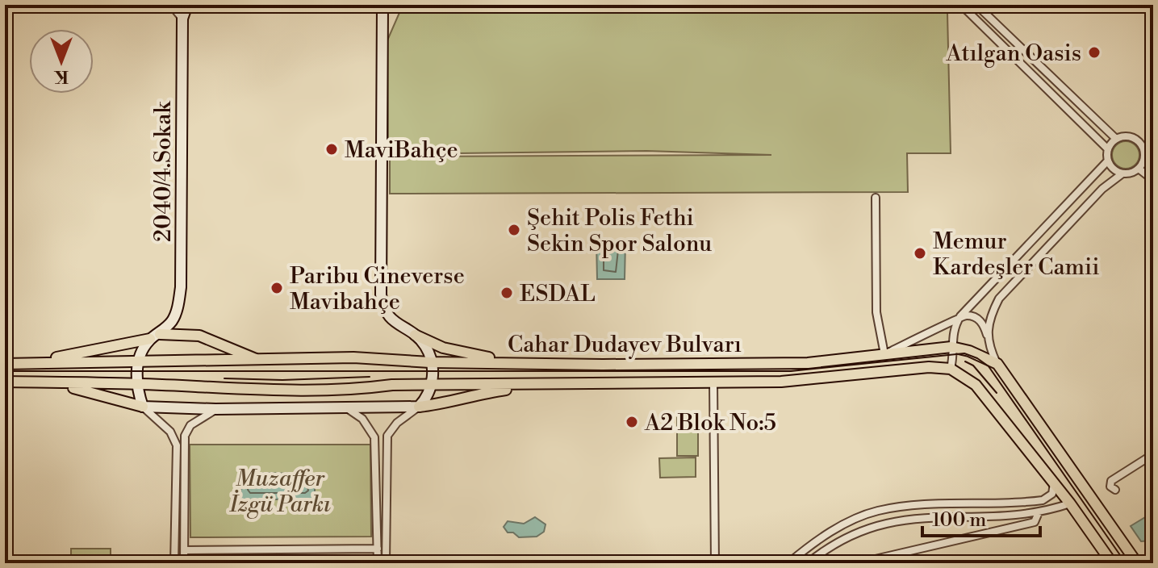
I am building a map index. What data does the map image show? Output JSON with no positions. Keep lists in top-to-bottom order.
{
  "streets": {
    "main road": ["Cahar Dudayev Bulvarı"],
    "street": ["2040/4.Sokak"]
  },
  "parks": ["Muzaffer İzgü Parkı"],
  "places": [
    "Atılgan Oasis",
    "MaviBahçe",
    "Şehit Polis Fethi Sekin Spor Salonu",
    "Memur Kardeşler Camii",
    "Paribu Cineverse Mavibahçe",
    "ESDAL",
    "A2 Blok No:5"
  ],
  "scale_bar": "100 m",
  "north": "bottom"
}
